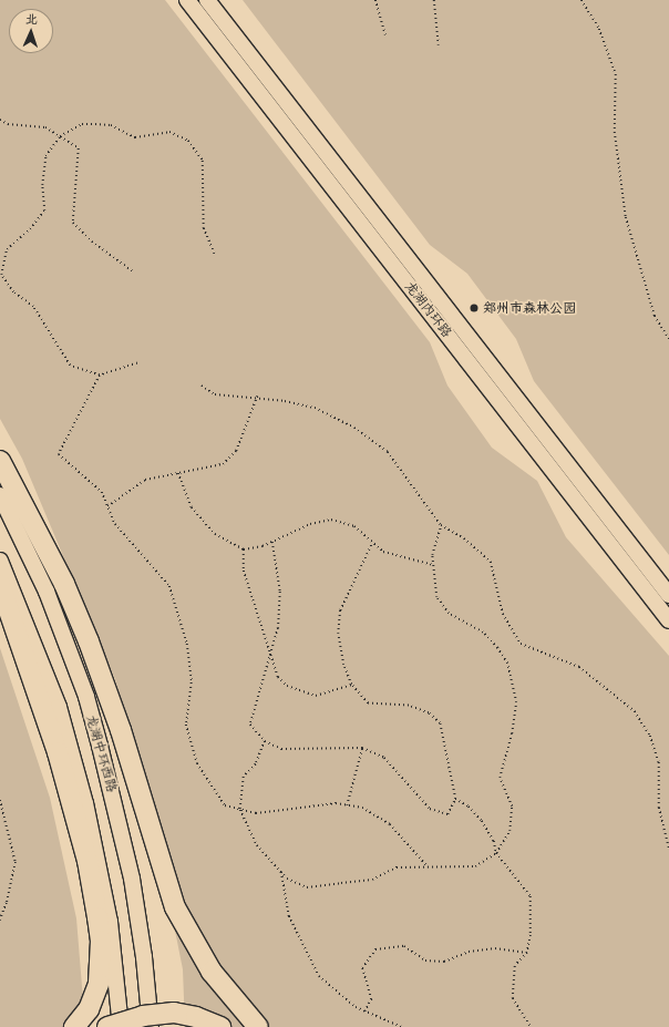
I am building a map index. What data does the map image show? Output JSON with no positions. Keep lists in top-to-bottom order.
{
  "streets": {
    "main road": ["龙湖内环路", "龙湖中环西路"]
  },
  "places": ["郑州市森林公园"],
  "north": "top"
}
